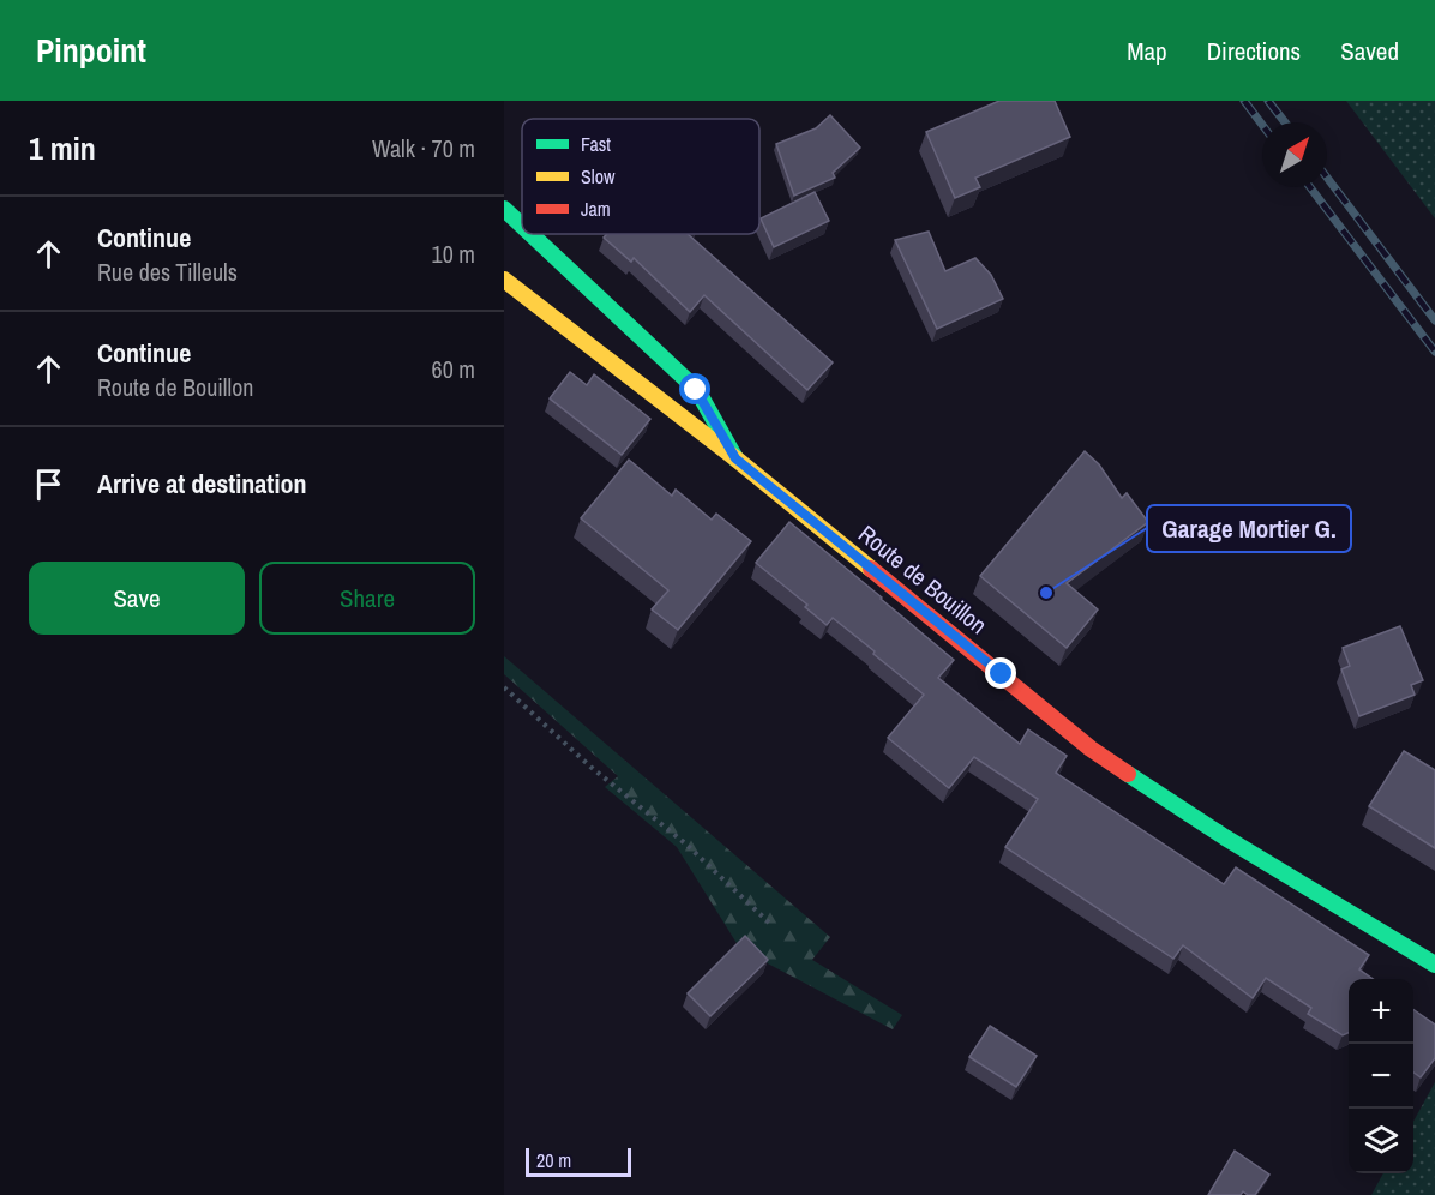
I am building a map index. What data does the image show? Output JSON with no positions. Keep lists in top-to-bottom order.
{
  "streets": {
    "main road": ["Route de Bouillon"]
  },
  "places": ["Garage Mortier G."],
  "legend": ["Fast", "Slow", "Jam"],
  "scale_bar": "20 m",
  "north": "top right",
  "page": {
    "header": "Pinpoint",
    "nav": ["Map", "Directions", "Saved"],
    "heading": ["1 min", "Walk · 70 m"],
    "list": [
      ["Continue", "Rue des Tilleuls", "10 m"],
      ["Continue", "Route de Bouillon", "60 m"],
      "Arrive at destination"
    ],
    "buttons": ["Save", "Share"],
    "map_buttons": ["+", "−"],
    "scale": "20 m"
  }
}
